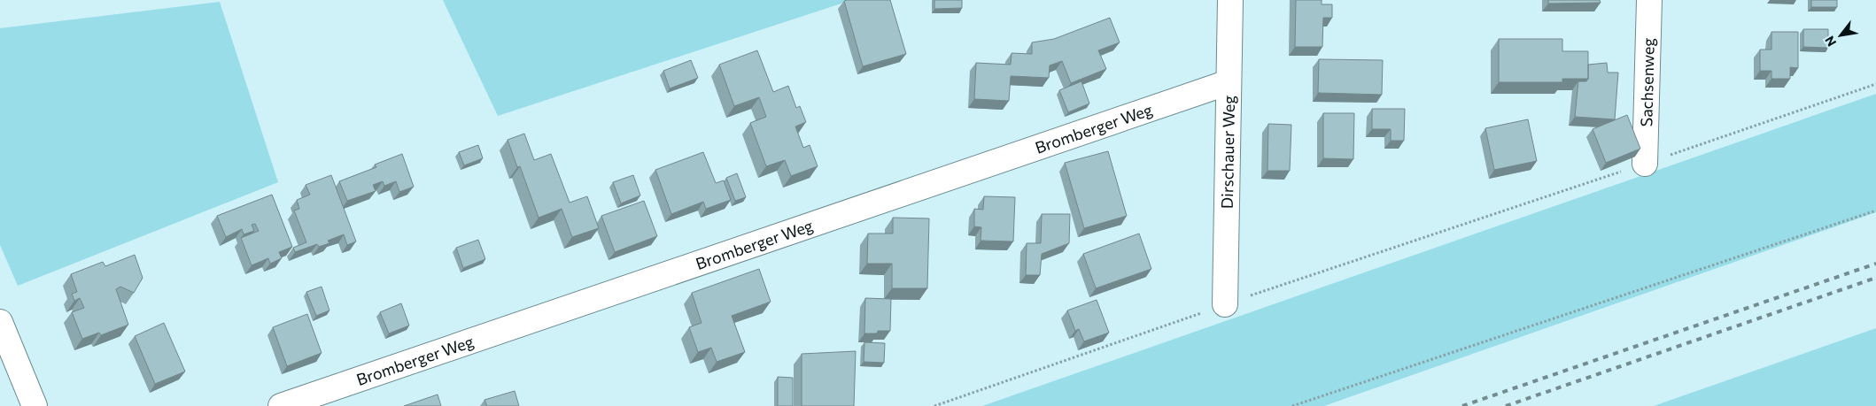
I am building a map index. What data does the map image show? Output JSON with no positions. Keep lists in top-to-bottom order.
{
  "streets": {
    "street": ["Sachsenweg", "Bromberger Weg", "Dirschauer Weg"]
  },
  "crossings": [
    ["Bromberger Weg", "Dirschauer Weg"]
  ],
  "north": "bottom left"
}
